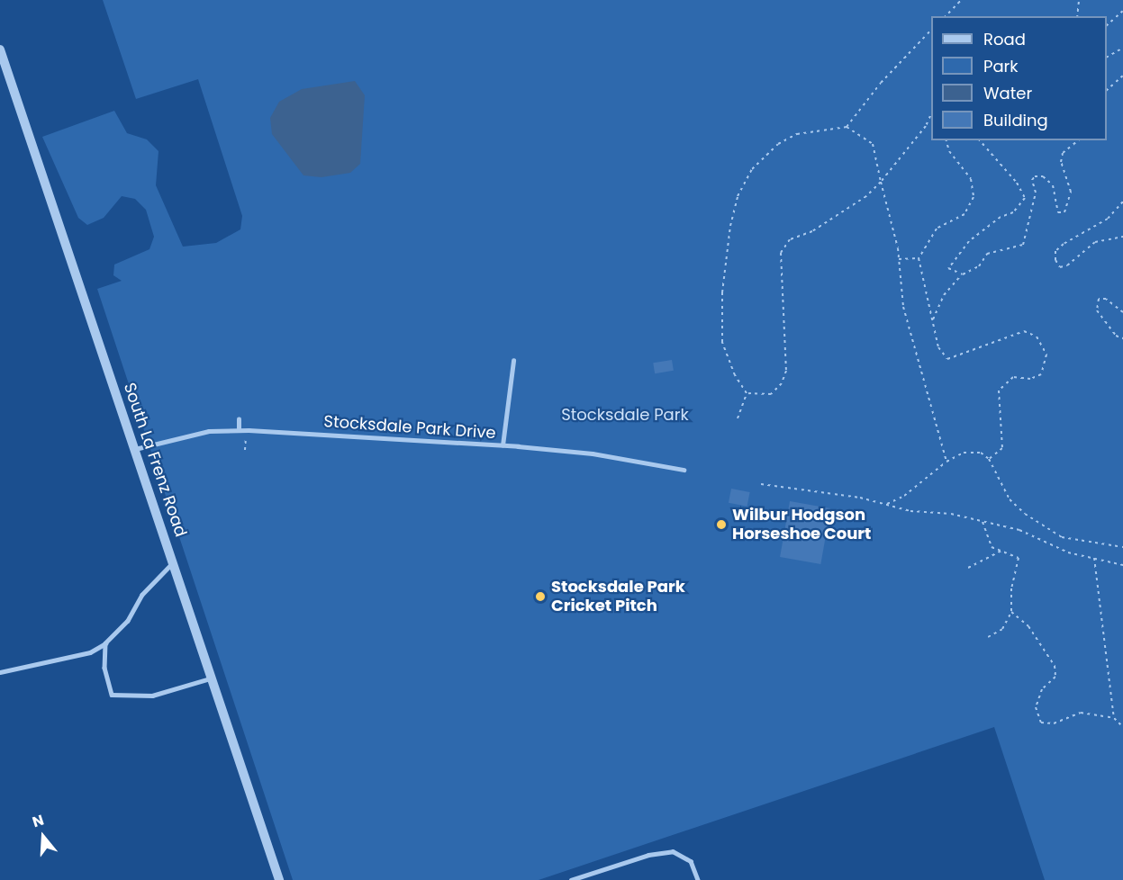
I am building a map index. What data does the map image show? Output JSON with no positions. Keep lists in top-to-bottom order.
{
  "streets": {
    "street": ["South La Frenz Road"],
    "lane": ["Stocksdale Park Drive"]
  },
  "crossings": [
    ["Stocksdale Park Drive", "South La Frenz Road"]
  ],
  "parks": ["Stocksdale Park"],
  "places": ["Wilbur Hodgson Horseshoe Court", "Stocksdale Park Cricket Pitch"],
  "legend": [
    "Road",
    "Park",
    "Water",
    "Building"
  ],
  "north": "top"
}
